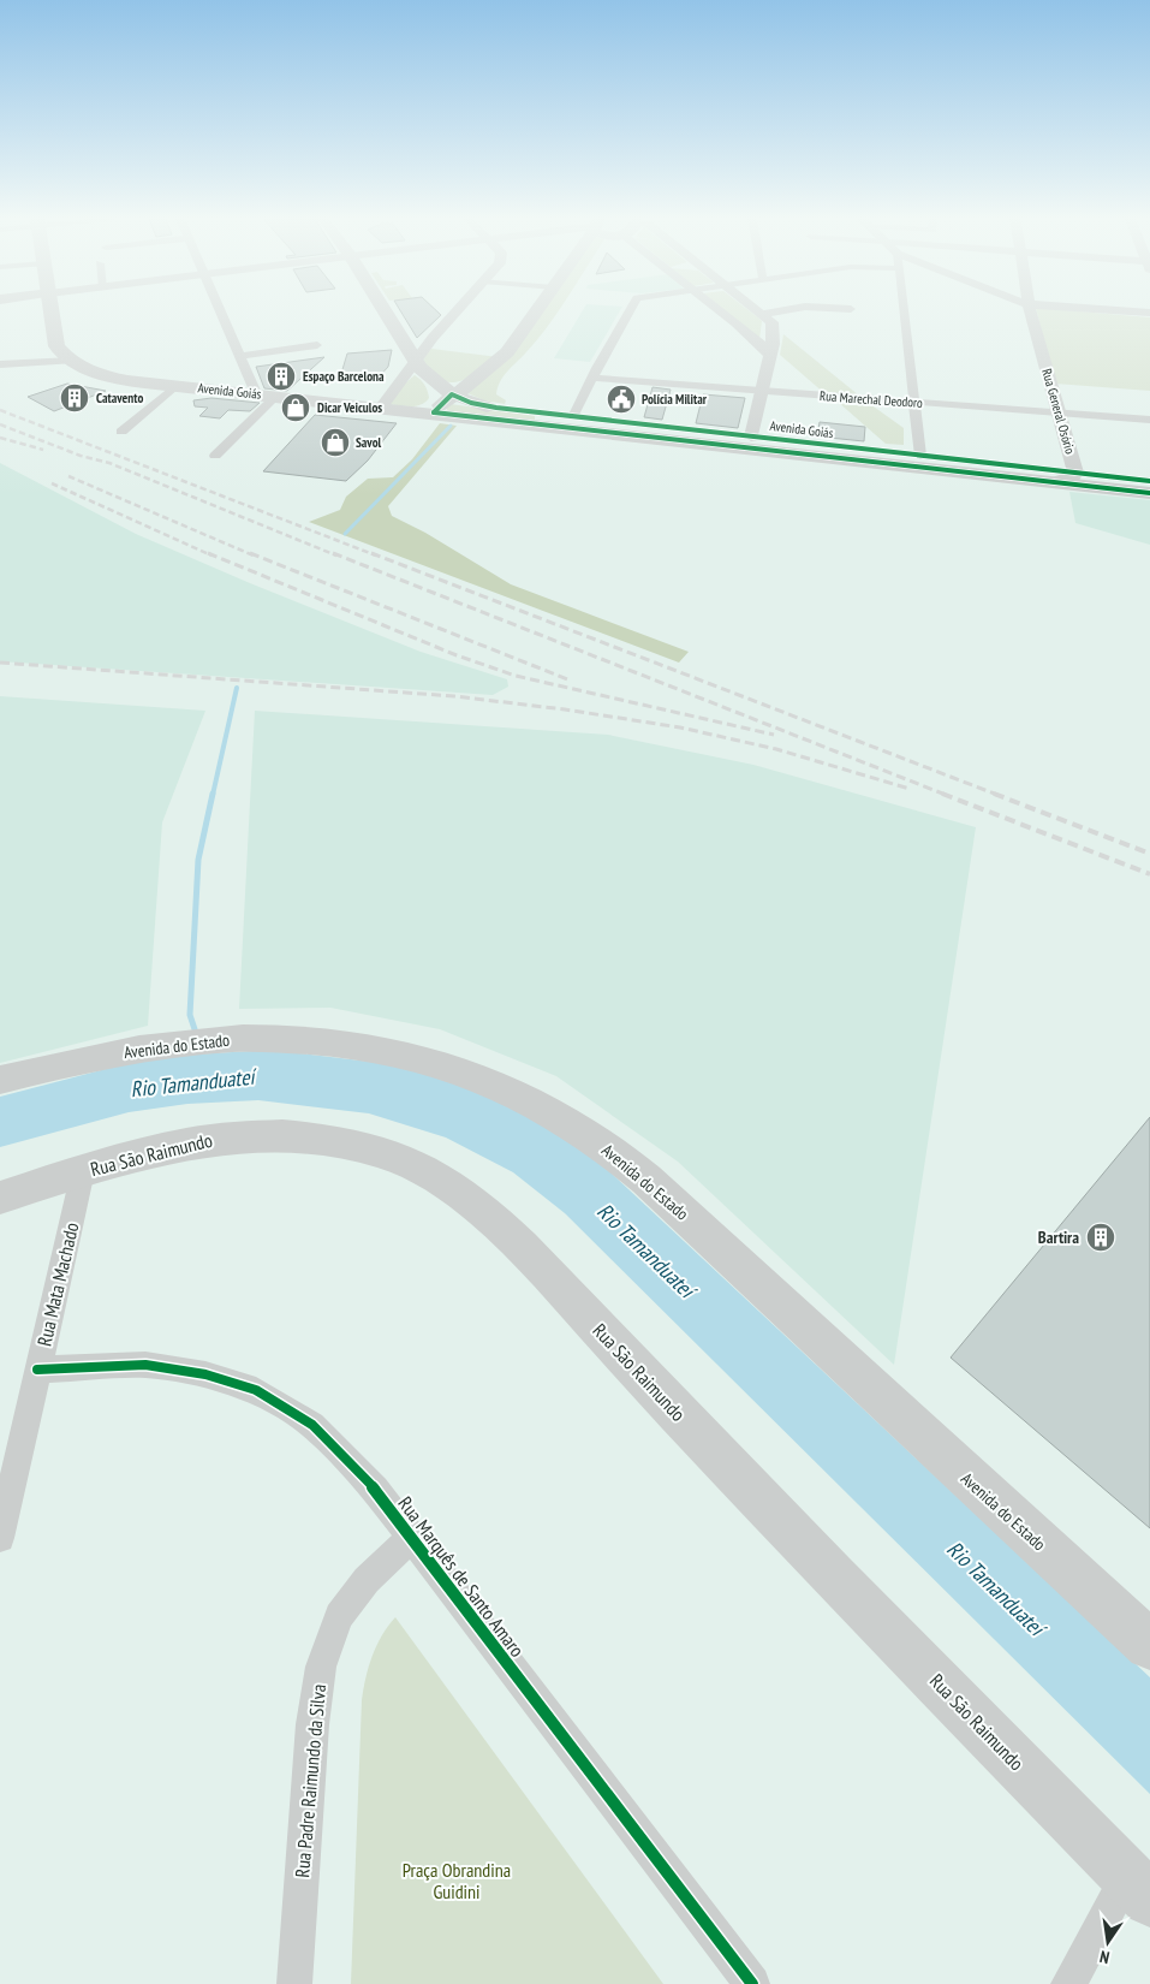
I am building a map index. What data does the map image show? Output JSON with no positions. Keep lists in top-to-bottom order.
{
  "streets": {
    "main road": ["Avenida Goiás", "Avenida do Estado", "Rua São Raimundo"],
    "street": [
      "Rua Marechal Deodoro",
      "Rua General Osório",
      "Rua Mata Machado",
      "Rua Marquês de Santo Amaro",
      "Rua Padre Raimundo da Silva"
    ]
  },
  "crossings": [
    ["Avenida Goiás", "Rua General Osório"],
    ["Rua Marechal Deodoro", "Rua General Osório"],
    ["Rua São Raimundo", "Rua Mata Machado"],
    ["Rua Mata Machado", "Rua Marquês de Santo Amaro"],
    ["Rua Marquês de Santo Amaro", "Rua Padre Raimundo da Silva"]
  ],
  "water": ["Rio Tamanduateí"],
  "parks": ["Praça Obrandina Guidini"],
  "places": {
    "building": ["Espaço Barcelona", "Catavento", "Bartira"],
    "public building": ["Polícia Militar"],
    "shop": ["Dicar Veiculos", "Savol"]
  },
  "north": "bottom"
}
